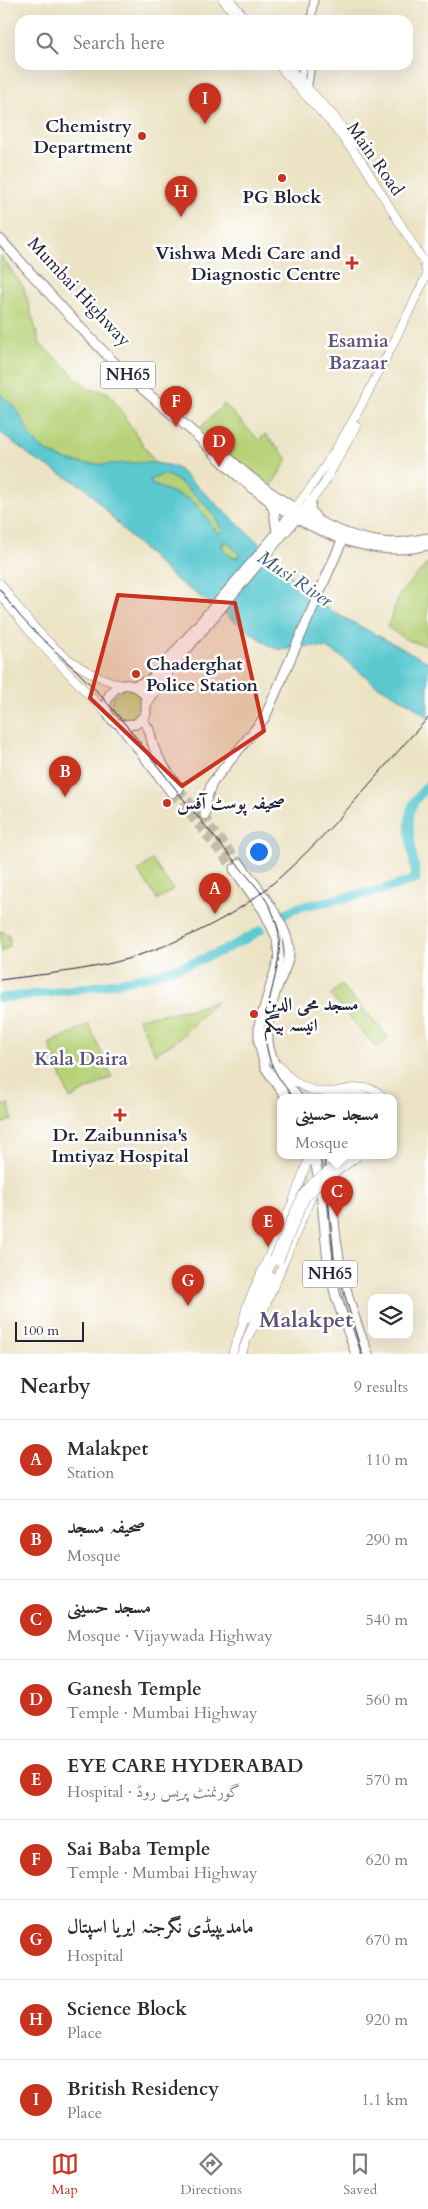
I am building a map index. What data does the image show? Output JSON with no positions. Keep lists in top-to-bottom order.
{
  "streets": {
    "highway": ["Mumbai Highway", "NH65"],
    "main road": ["Main Road"]
  },
  "crossings": [
    ["Main Road", "Mumbai Highway"],
    ["Main Road", "NH65"],
    ["Mumbai Highway", "NH65"]
  ],
  "districts": ["Esamia Bazaar", "Kala Daira", "Malakpet"],
  "water": ["Musi River"],
  "places": {
    "other": [
      "Chemistry Department",
      "PG Block",
      "Chaderghat Police Station",
      "صحیفہ پوسٹ آفس",
      "مسجد محی الدین انیسہ بیگم"
    ],
    "health": ["Vishwa Medi Care and Diagnostic Centre", "Dr. Zaibunnisa's Imtiyaz Hospital"]
  },
  "scale_bar": "100 m",
  "page": {
    "search": "Search here",
    "pins": [
      "I",
      "H",
      "F",
      "D",
      "B",
      "A",
      "C",
      "E",
      "G"
    ],
    "popup": ["مسجد حسینی", "Mosque"],
    "scale": "100 m",
    "heading": ["Nearby", "9 results"],
    "list": [
      {
        "mark": "A",
        "name": "Malakpet",
        "note": "Station",
        "value": "110 m"
      },
      {
        "mark": "B",
        "name": "صحیفہ مسجد",
        "note": "Mosque",
        "value": "290 m"
      },
      {
        "mark": "C",
        "name": "مسجد حسینی",
        "note": "Mosque · Vijaywada Highway",
        "value": "540 m"
      },
      {
        "mark": "D",
        "name": "Ganesh Temple",
        "note": "Temple · Mumbai Highway",
        "value": "560 m"
      },
      {
        "mark": "E",
        "name": "EYE CARE HYDERABAD",
        "note": "Hospital · گورنمنٹ پریس روڈ",
        "value": "570 m"
      },
      {
        "mark": "F",
        "name": "Sai Baba Temple",
        "note": "Temple · Mumbai Highway",
        "value": "620 m"
      },
      {
        "mark": "G",
        "name": "مامدیپیڈی نگرجنہ ایریا اسپتال",
        "note": "Hospital",
        "value": "670 m"
      },
      {
        "mark": "H",
        "name": "Science Block",
        "note": "Place",
        "value": "920 m"
      },
      {
        "mark": "I",
        "name": "British Residency",
        "note": "Place",
        "value": "1.1 km"
      }
    ],
    "nav": ["Map", "Directions", "Saved"]
  }
}
